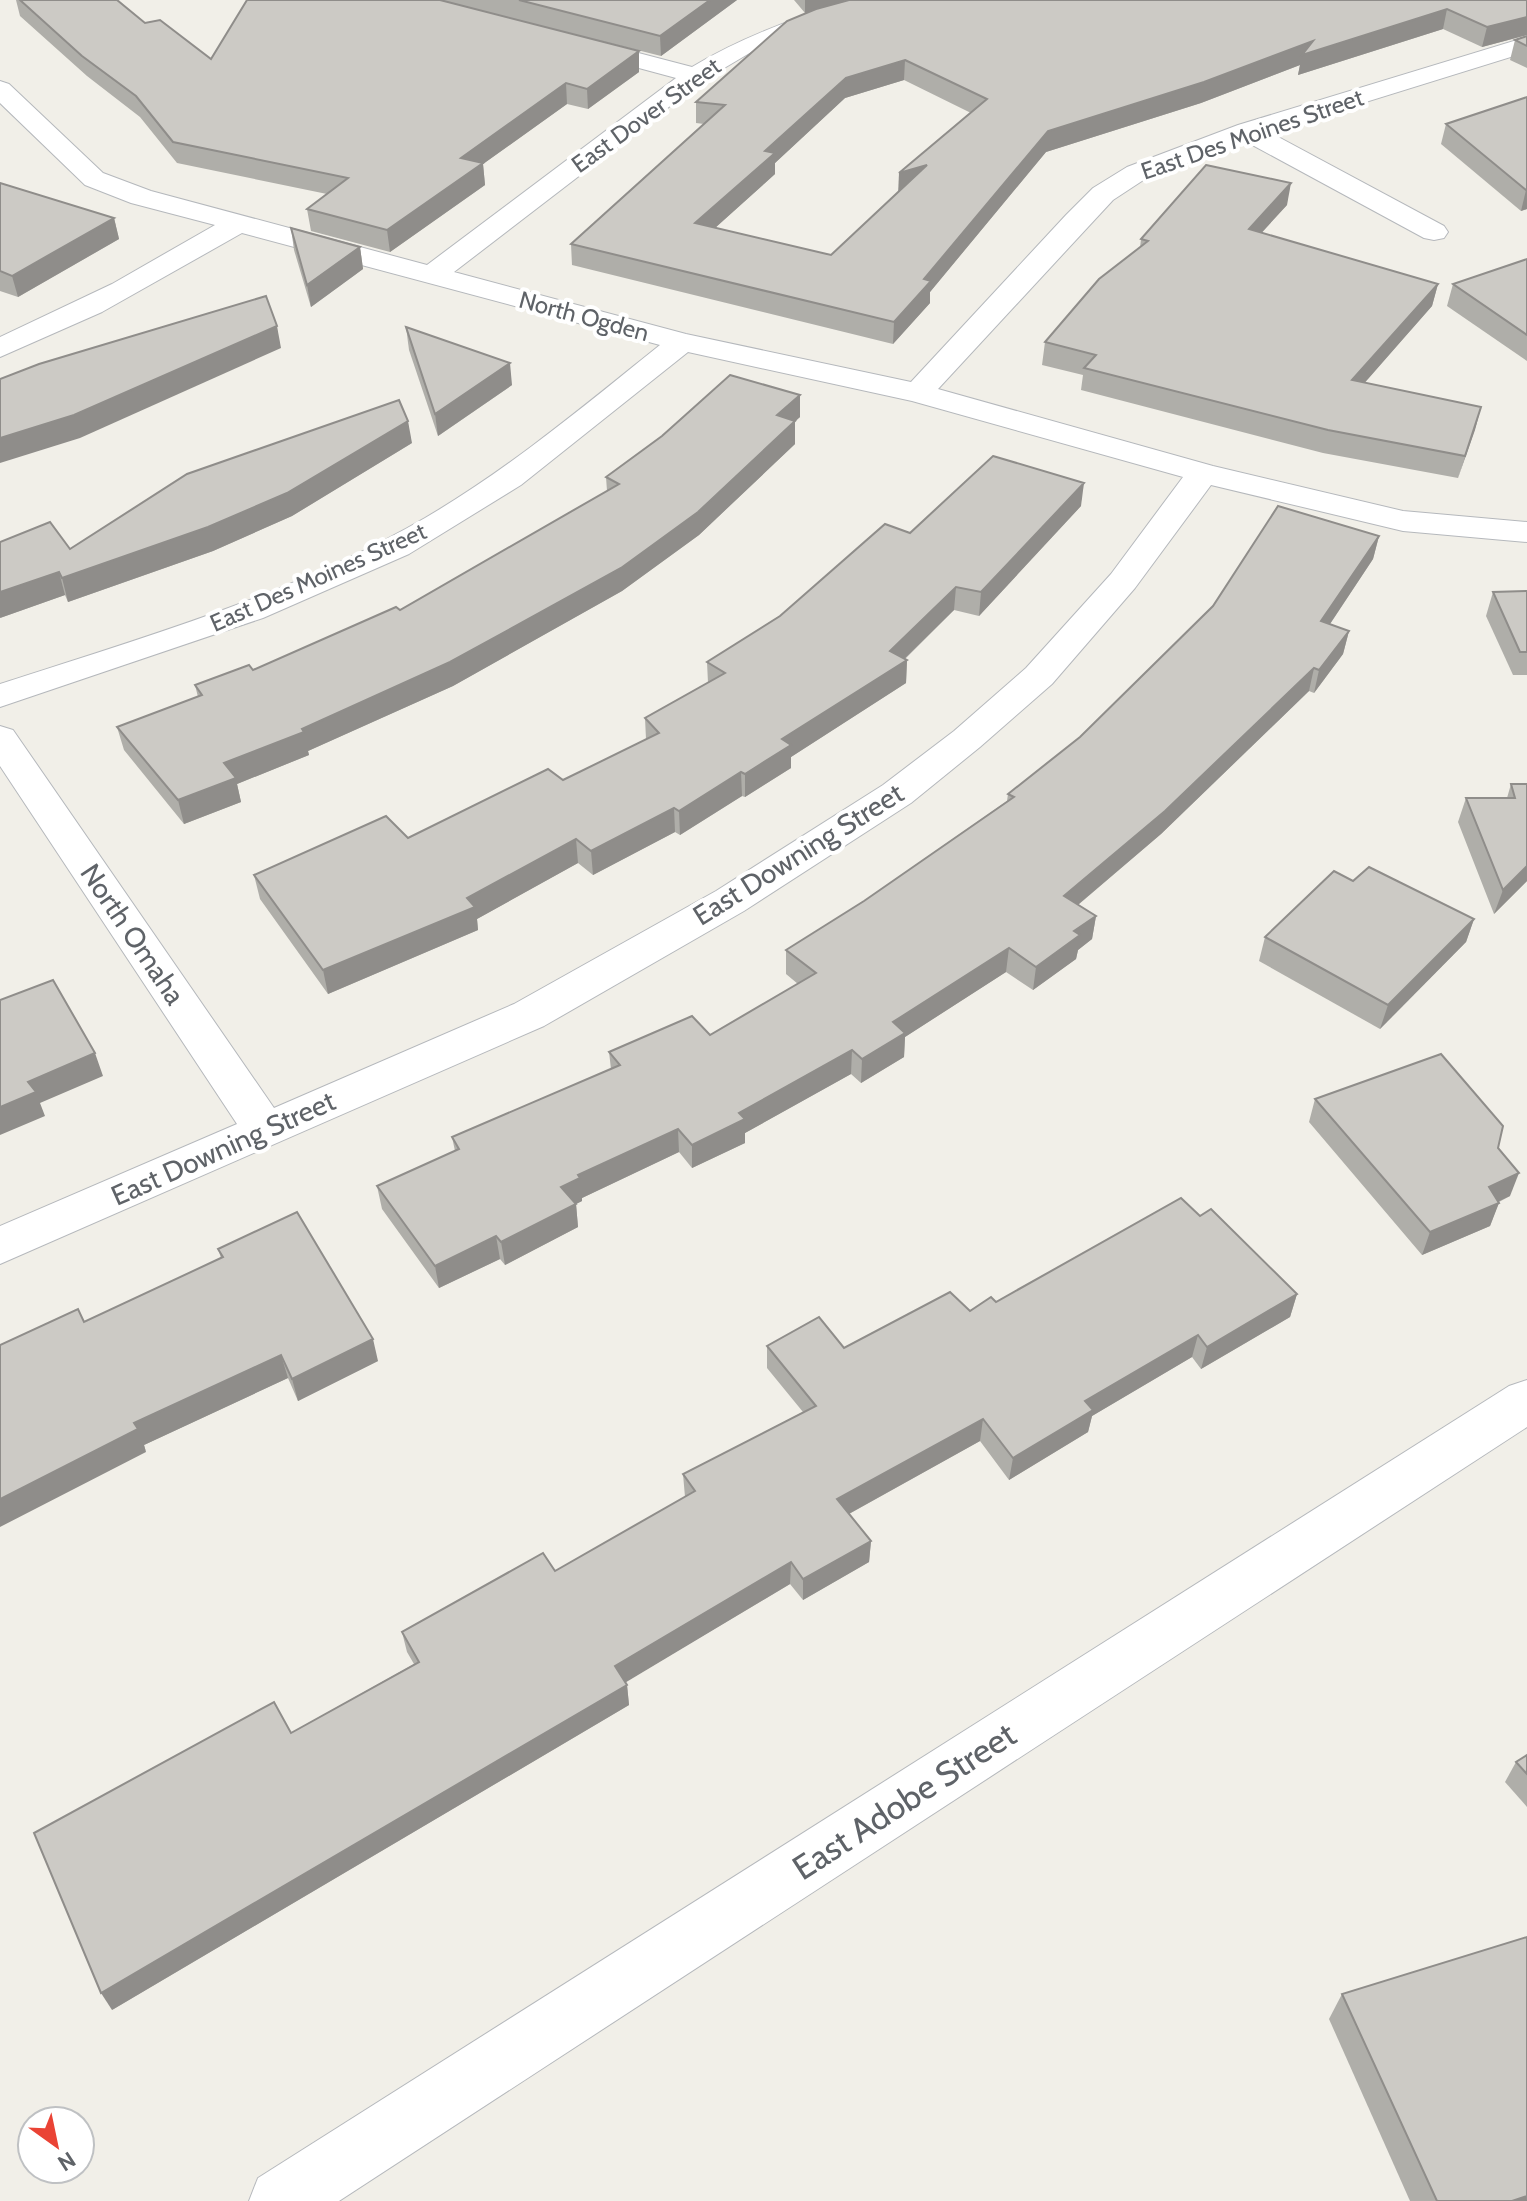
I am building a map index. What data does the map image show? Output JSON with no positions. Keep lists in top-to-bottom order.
{
  "streets": {
    "street": [
      "East Dover Street",
      "East Des Moines Street",
      "North Ogden",
      "East Downing Street",
      "North Omaha",
      "East Adobe Street"
    ]
  },
  "crossings": [
    ["East Dover Street", "North Ogden"],
    ["East Des Moines Street", "North Ogden"],
    ["North Ogden", "East Downing Street"],
    ["East Downing Street", "North Omaha"]
  ],
  "north": "bottom right"
}
